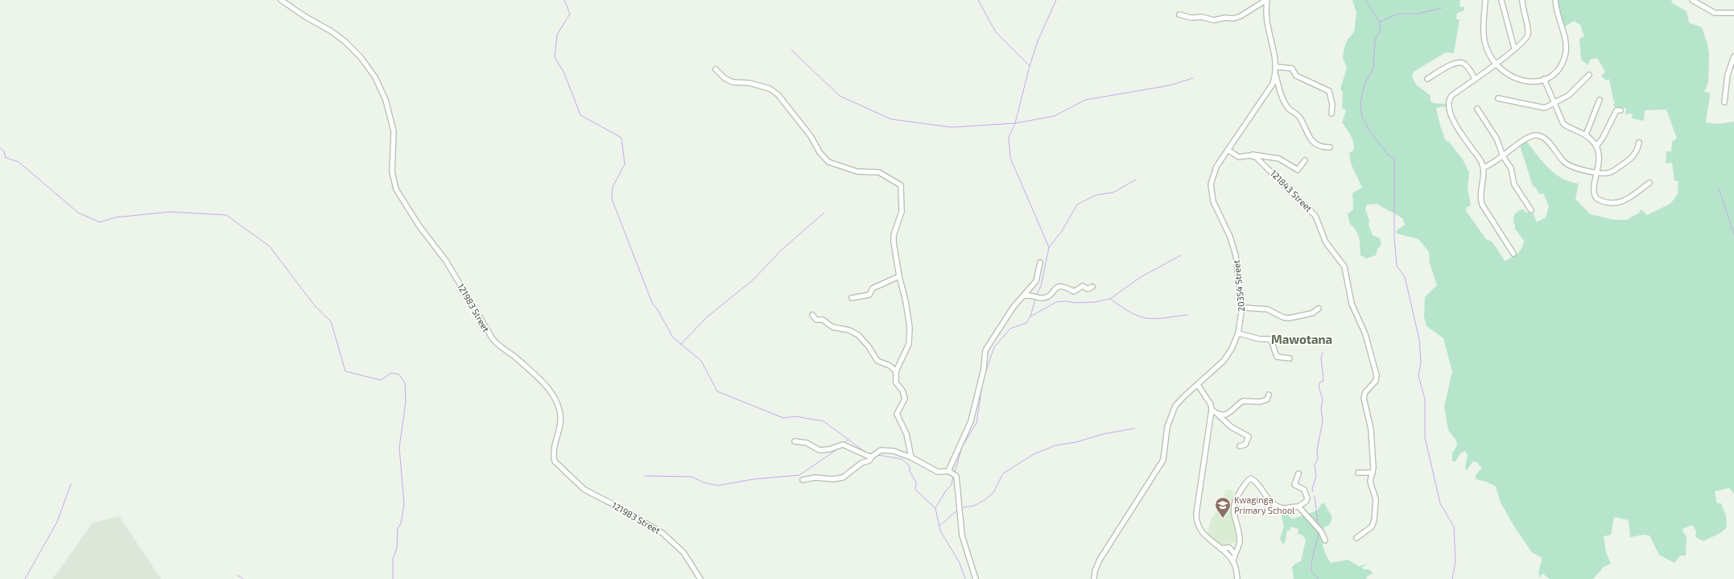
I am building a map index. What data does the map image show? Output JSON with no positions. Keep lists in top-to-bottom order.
{
  "streets": {
    "street": ["121843 Street", "20354 Street", "121983 Street"]
  },
  "districts": ["Mawotana"],
  "places": {
    "school or university": ["Kwaginga Primary School"]
  }
}
